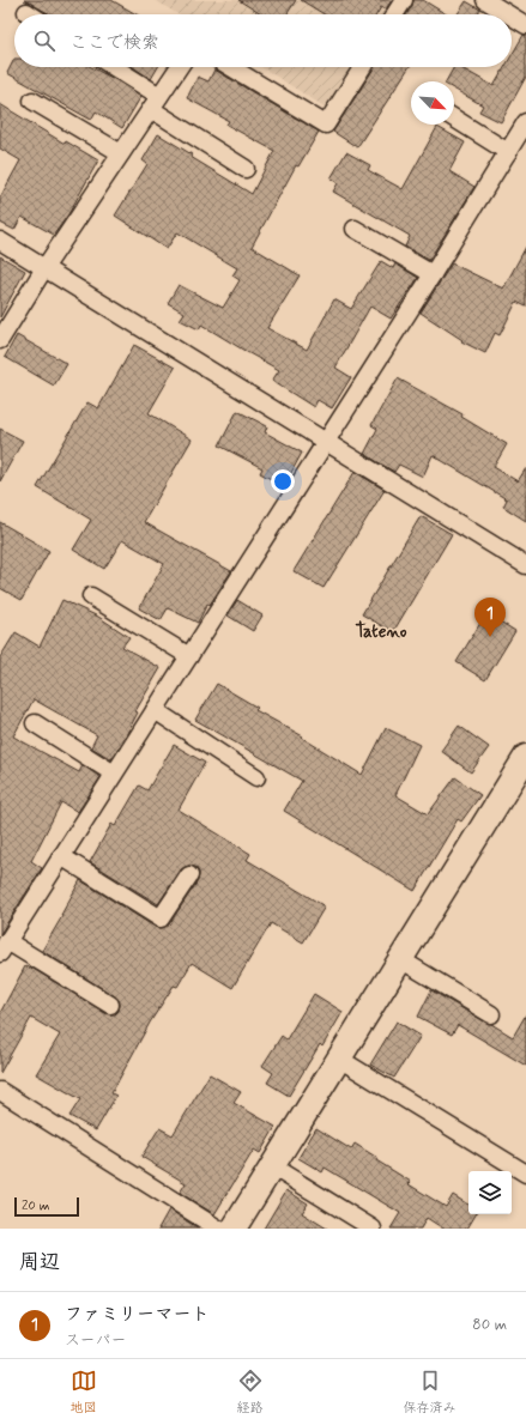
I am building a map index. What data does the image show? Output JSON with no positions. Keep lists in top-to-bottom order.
{
  "districts": ["Tateno"],
  "scale_bar": "20 m",
  "north": "bottom right",
  "page": {
    "search": "ここで検索",
    "pins": "1",
    "scale": "20 m",
    "heading": "周辺",
    "list": [
      {
        "mark": "1",
        "name": "ファミリーマート",
        "note": "スーパー",
        "value": "80 m"
      }
    ],
    "nav": ["地図", "経路", "保存済み"]
  }
}
